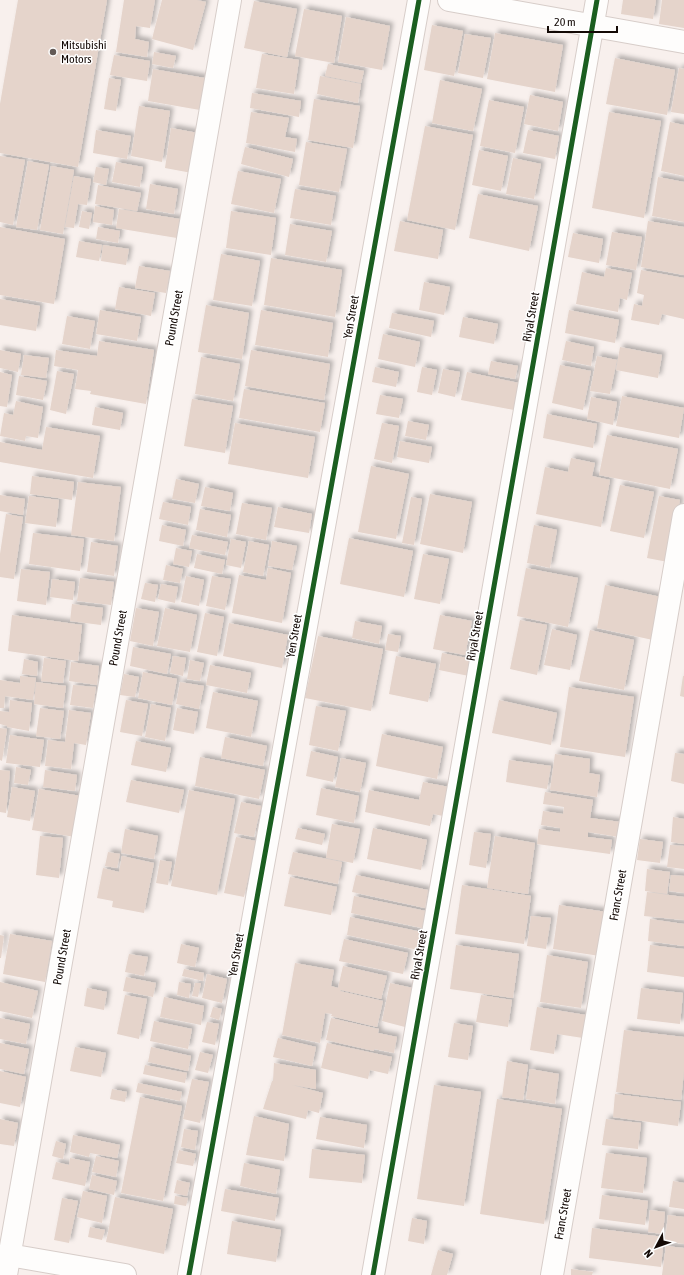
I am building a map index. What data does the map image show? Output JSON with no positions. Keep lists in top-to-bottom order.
{
  "streets": {
    "street": [
      "Yen Street",
      "Riyal Street",
      "Pound Street",
      "Franc Street"
    ]
  },
  "places": ["Mitsubishi Motors"],
  "scale_bar": "20 m",
  "north": "bottom left"
}
